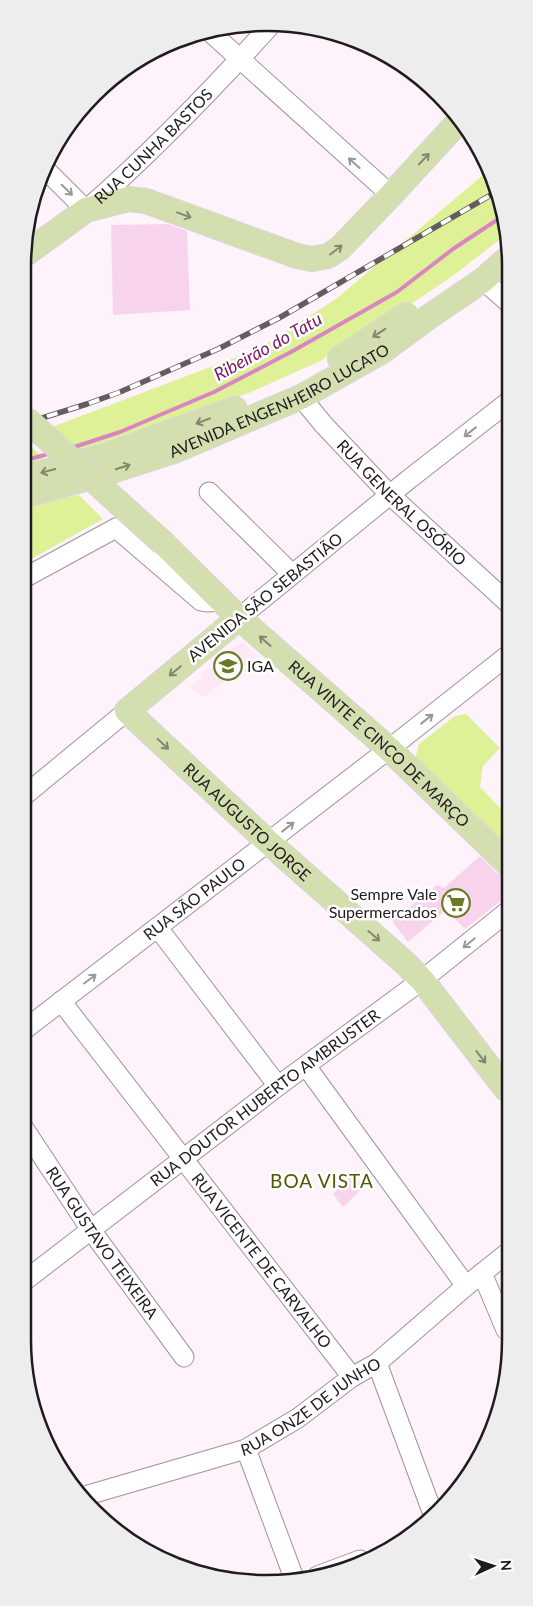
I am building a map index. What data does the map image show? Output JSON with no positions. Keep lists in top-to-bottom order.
{
  "streets": {
    "main road": [
      "RUA CUNHA BASTOS",
      "AVENIDA ENGENHEIRO LUCATO",
      "AVENIDA SÃO SEBASTIÃO",
      "RUA VINTE E CINCO DE MARÇO",
      "RUA AUGUSTO JORGE"
    ],
    "street": [
      "RUA GENERAL OSÓRIO",
      "RUA SÃO PAULO",
      "RUA DOUTOR HUBERTO AMBRUSTER",
      "RUA GUSTAVO TEIXEIRA",
      "RUA VICENTE DE CARVALHO",
      "RUA ONZE DE JUNHO"
    ]
  },
  "crossings": [
    ["AVENIDA ENGENHEIRO LUCATO", "RUA GENERAL OSÓRIO"],
    ["RUA GENERAL OSÓRIO", "AVENIDA SÃO SEBASTIÃO"],
    ["AVENIDA SÃO SEBASTIÃO", "RUA VINTE E CINCO DE MARÇO"],
    ["AVENIDA SÃO SEBASTIÃO", "RUA AUGUSTO JORGE"],
    ["RUA VINTE E CINCO DE MARÇO", "RUA SÃO PAULO"],
    ["RUA AUGUSTO JORGE", "RUA SÃO PAULO"],
    ["RUA AUGUSTO JORGE", "RUA DOUTOR HUBERTO AMBRUSTER"],
    ["RUA SÃO PAULO", "RUA VICENTE DE CARVALHO"],
    ["RUA DOUTOR HUBERTO AMBRUSTER", "RUA GUSTAVO TEIXEIRA"],
    ["RUA DOUTOR HUBERTO AMBRUSTER", "RUA VICENTE DE CARVALHO"],
    ["RUA VICENTE DE CARVALHO", "RUA ONZE DE JUNHO"]
  ],
  "one_way": ["AVENIDA SÃO SEBASTIÃO", "RUA AUGUSTO JORGE", "RUA SÃO PAULO"],
  "districts": ["BOA VISTA"],
  "water": ["Ribeirão do Tatu"],
  "places": {
    "school or university": ["IGA"],
    "supermarket": ["Sempre Vale Supermercados"]
  },
  "north": "right"
}
